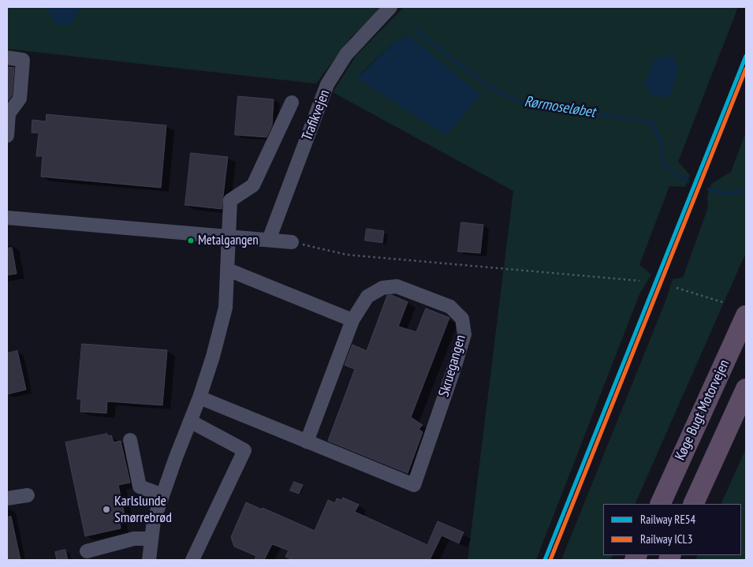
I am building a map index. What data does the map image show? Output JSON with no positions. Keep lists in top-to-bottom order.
{
  "streets": {
    "highway": ["Køge Bugt Motorvejen"],
    "street": ["Trafikvejen", "Skruegangen"]
  },
  "water": ["Rørmoseløbet"],
  "places": ["Metalgangen", "Karlslunde Smørrebrød"],
  "lines": ["rail line RE54", "rail line ICL3"],
  "legend": ["Railway RE54", "Railway ICL3"]
}
